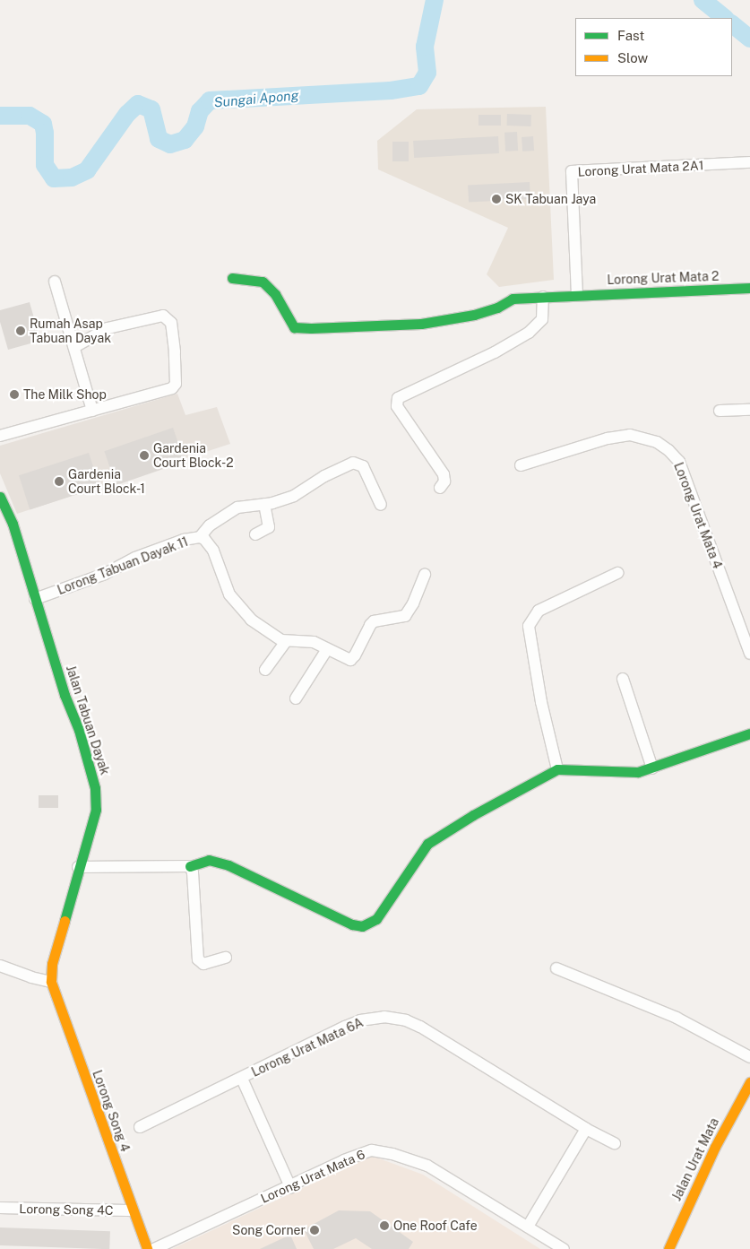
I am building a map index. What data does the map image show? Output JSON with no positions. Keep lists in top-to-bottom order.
{
  "streets": {
    "street": [
      "Lorong Urat Mata 2A1",
      "Lorong Urat Mata 2",
      "Lorong Urat Mata 4",
      "Lorong Tabuan Dayak 11",
      "Jalan Tabuan Dayak",
      "Lorong Urat Mata 6A",
      "Lorong Song 4",
      "Jalan Urat Mata",
      "Lorong Urat Mata 6",
      "Lorong Song 4C"
    ]
  },
  "crossings": [
    ["Lorong Urat Mata 2A1", "Lorong Urat Mata 2"],
    ["Lorong Tabuan Dayak 11", "Jalan Tabuan Dayak"],
    ["Jalan Tabuan Dayak", "Lorong Song 4"],
    ["Lorong Song 4", "Lorong Song 4C"]
  ],
  "water": ["Sungai Apong"],
  "places": [
    "SK Tabuan Jaya",
    "Rumah Asap Tabuan Dayak",
    "The Milk Shop",
    "Gardenia Court Block-2",
    "Gardenia Court Block-1",
    "One Roof Cafe",
    "Song Corner"
  ],
  "legend": ["Fast", "Slow"]
}
